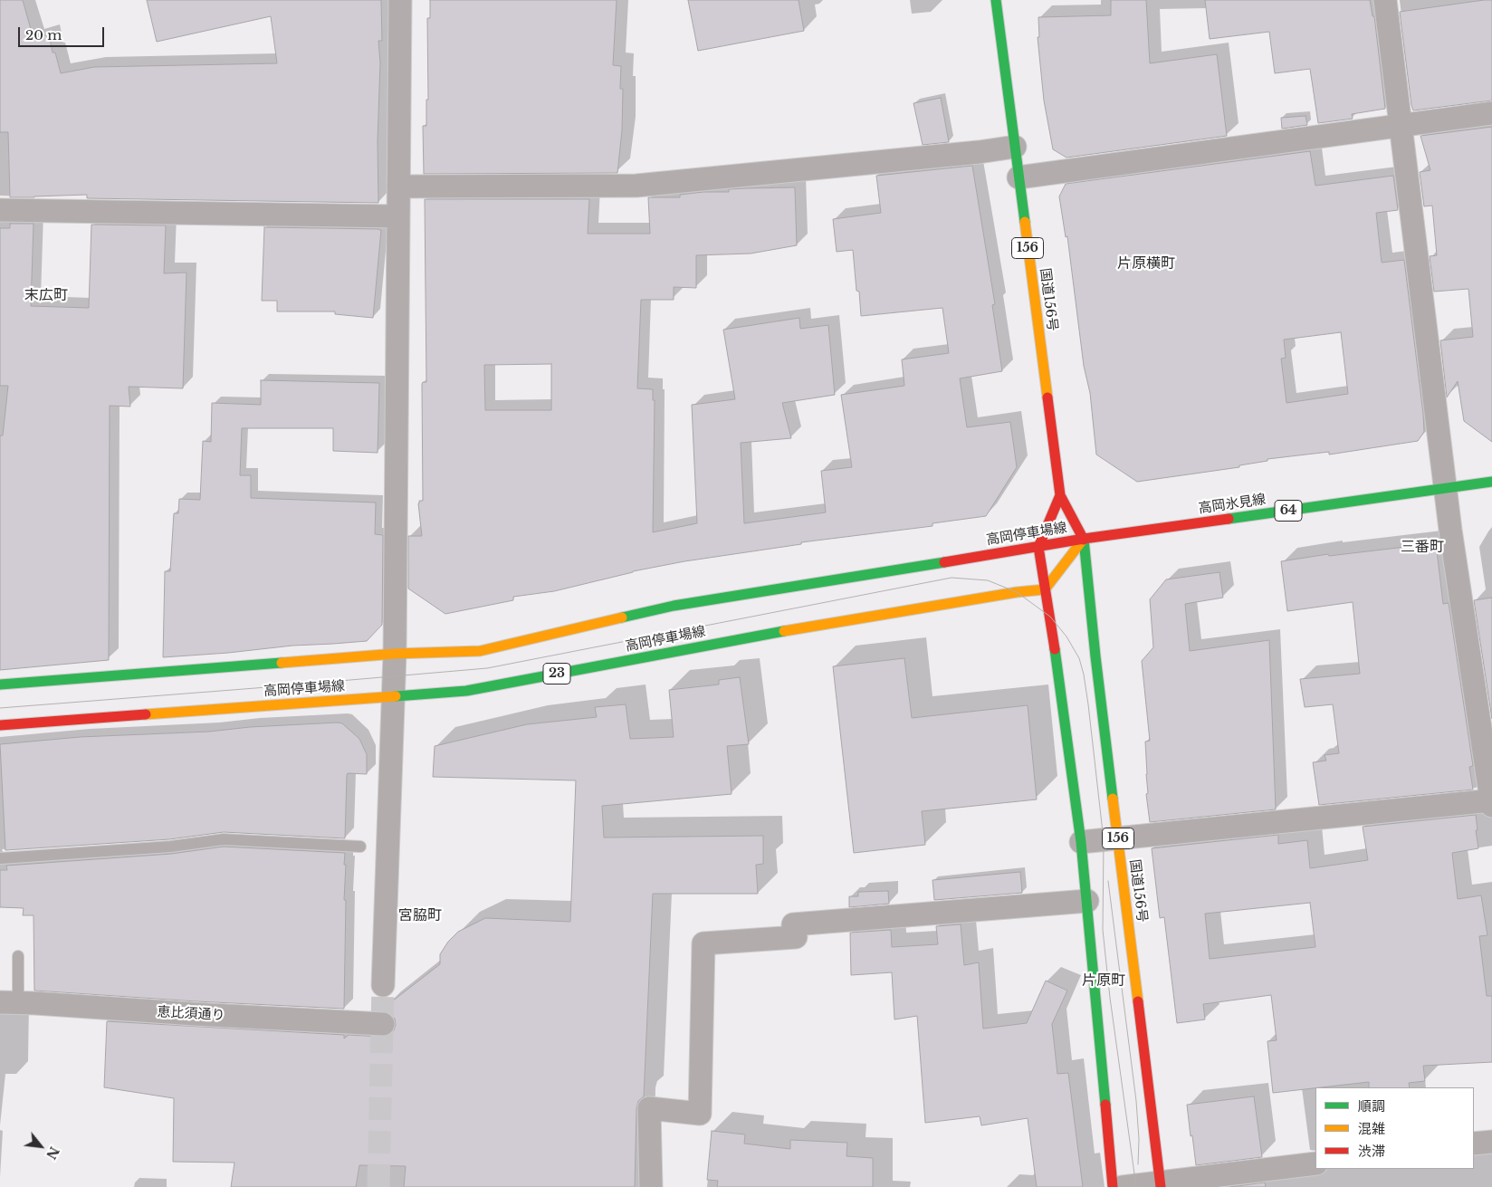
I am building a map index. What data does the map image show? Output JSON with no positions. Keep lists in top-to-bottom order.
{
  "streets": {
    "main road": [
      "156",
      "国道156号",
      "高岡氷見線",
      "64",
      "高岡停車場線",
      "23"
    ],
    "street": ["恵比須通り"]
  },
  "crossings": [
    ["国道156号", "高岡氷見線"],
    ["国道156号", "高岡停車場線"],
    ["高岡氷見線", "高岡停車場線"]
  ],
  "districts": [
    "片原横町",
    "末広町",
    "三番町",
    "宮脇町",
    "片原町"
  ],
  "legend": ["順調", "混雑", "渋滞"],
  "scale_bar": "20 m",
  "north": "bottom right"
}
